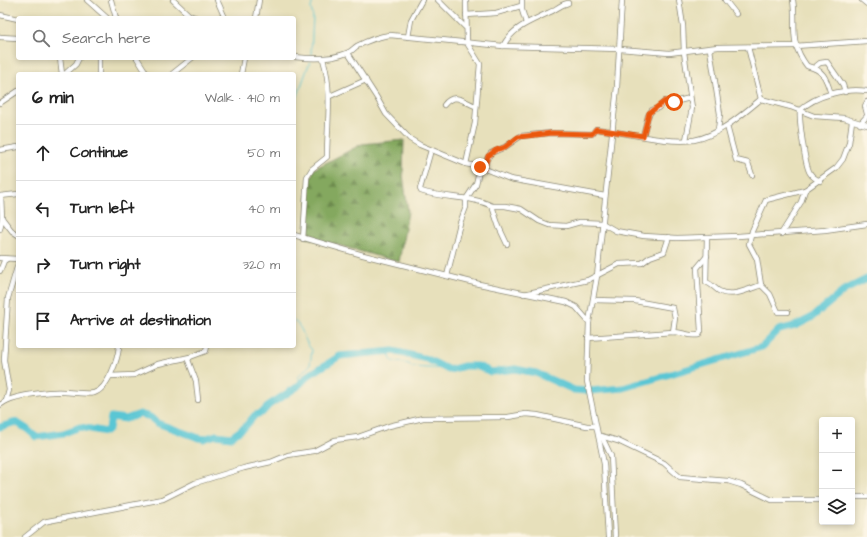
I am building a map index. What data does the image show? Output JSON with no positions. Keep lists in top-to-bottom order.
{
  "page": {
    "search": "Search here",
    "heading": ["6 min", "Walk · 410 m"],
    "list": [
      ["Continue", "50 m"],
      ["Turn left", "40 m"],
      ["Turn right", "320 m"],
      "Arrive at destination"
    ],
    "map_buttons": ["+", "−"]
  }
}
